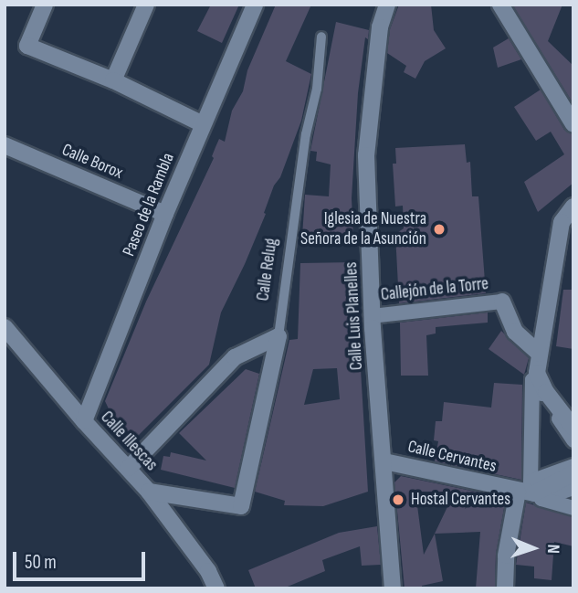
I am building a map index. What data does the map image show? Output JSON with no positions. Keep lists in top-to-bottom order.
{
  "streets": {
    "street": [
      "Calle Borox",
      "Paseo de la Rambla",
      "Calle Relug",
      "Callejón de la Torre",
      "Calle Luis Planelles",
      "Calle Illescas",
      "Calle Cervantes"
    ]
  },
  "crossings": [
    ["Calle Borox", "Paseo de la Rambla"],
    ["Paseo de la Rambla", "Calle Illescas"],
    ["Calle Relug", "Calle Illescas"],
    ["Callejón de la Torre", "Calle Luis Planelles"],
    ["Calle Luis Planelles", "Calle Cervantes"]
  ],
  "places": ["Iglesia de Nuestra Señora de la Asunción", "Hostal Cervantes"],
  "scale_bar": "50 m",
  "north": "right"
}
